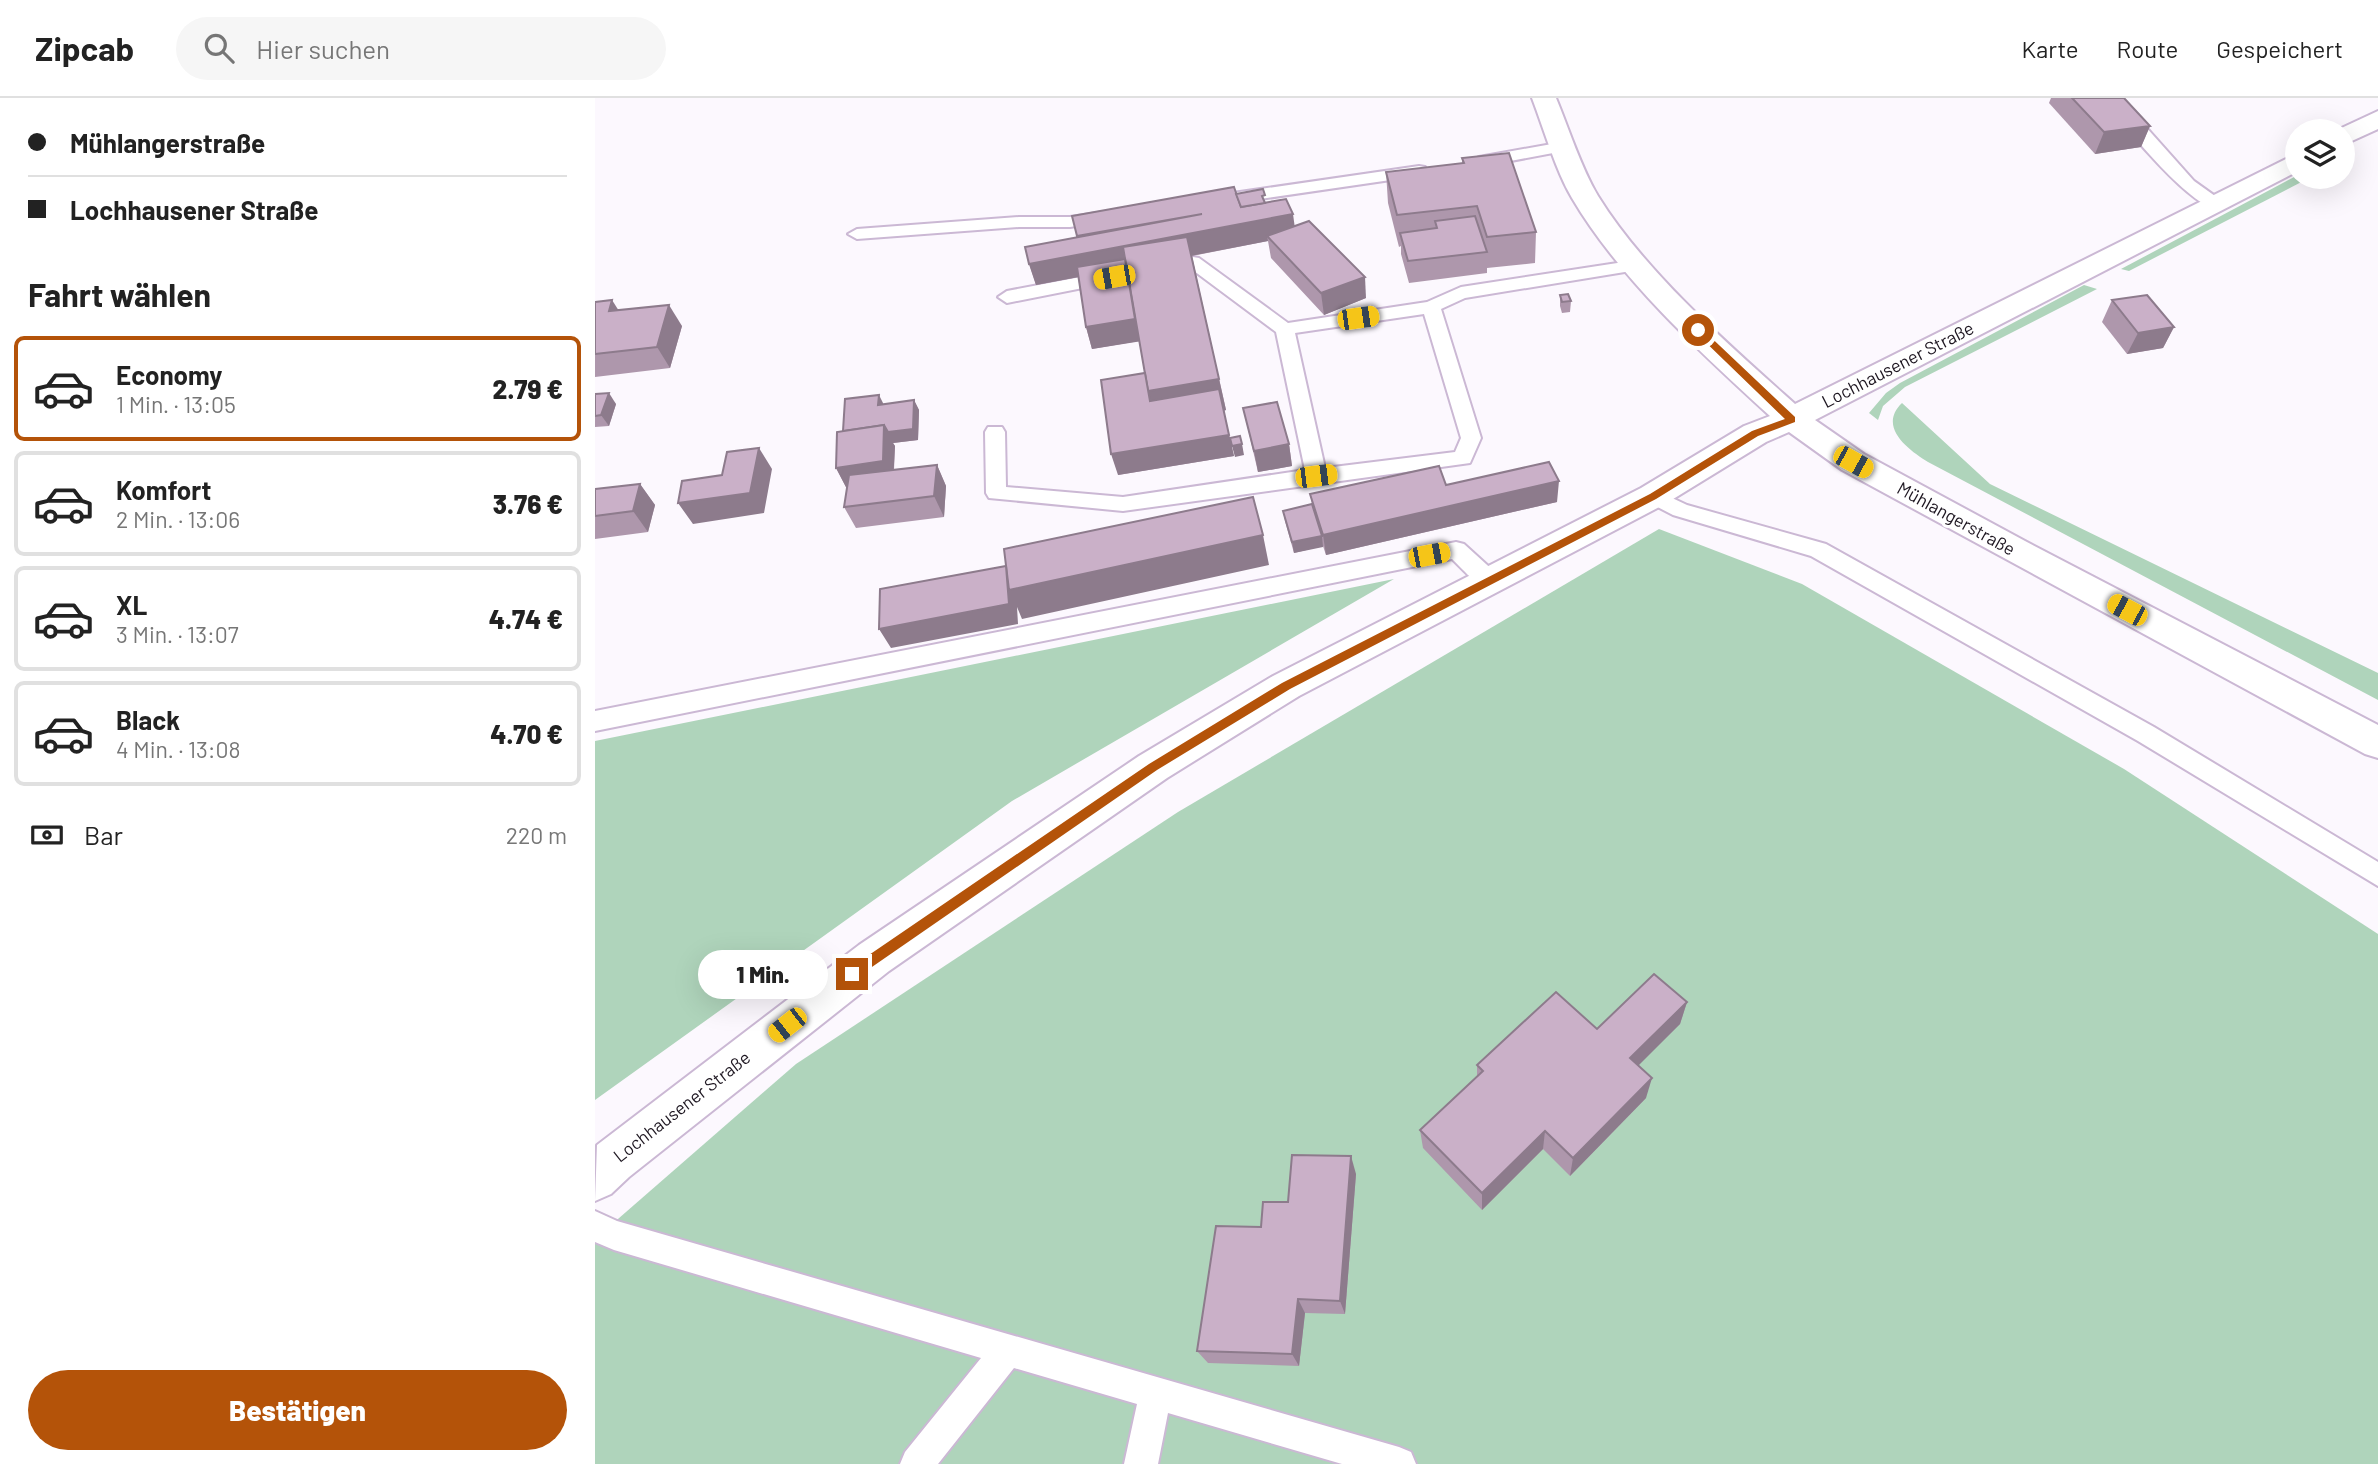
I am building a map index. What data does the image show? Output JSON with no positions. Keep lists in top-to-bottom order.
{
  "streets": {
    "street": ["Lochhausener Straße", "Mühlangerstraße"]
  },
  "crossings": [
    ["Lochhausener Straße", "Mühlangerstraße"]
  ],
  "page": {
    "header": "Zipcab",
    "search": "Hier suchen",
    "nav": ["Karte", "Route", "Gespeichert"],
    "banner": ["Mühlangerstraße", "Lochhausener Straße"],
    "heading": "Fahrt wählen",
    "list": [
      {
        "name": "Economy",
        "note": "1 Min. · 13:05",
        "value": "2.79 €"
      },
      {
        "name": "Komfort",
        "note": "2 Min. · 13:06",
        "value": "3.76 €"
      },
      {
        "name": "XL",
        "note": "3 Min. · 13:07",
        "value": "4.74 €"
      },
      {
        "name": "Black",
        "note": "4 Min. · 13:08",
        "value": "4.70 €"
      }
    ],
    "pay": ["Bar", "220 m"],
    "bubble": "1 Min.",
    "buttons": "Bestätigen"
  }
}
